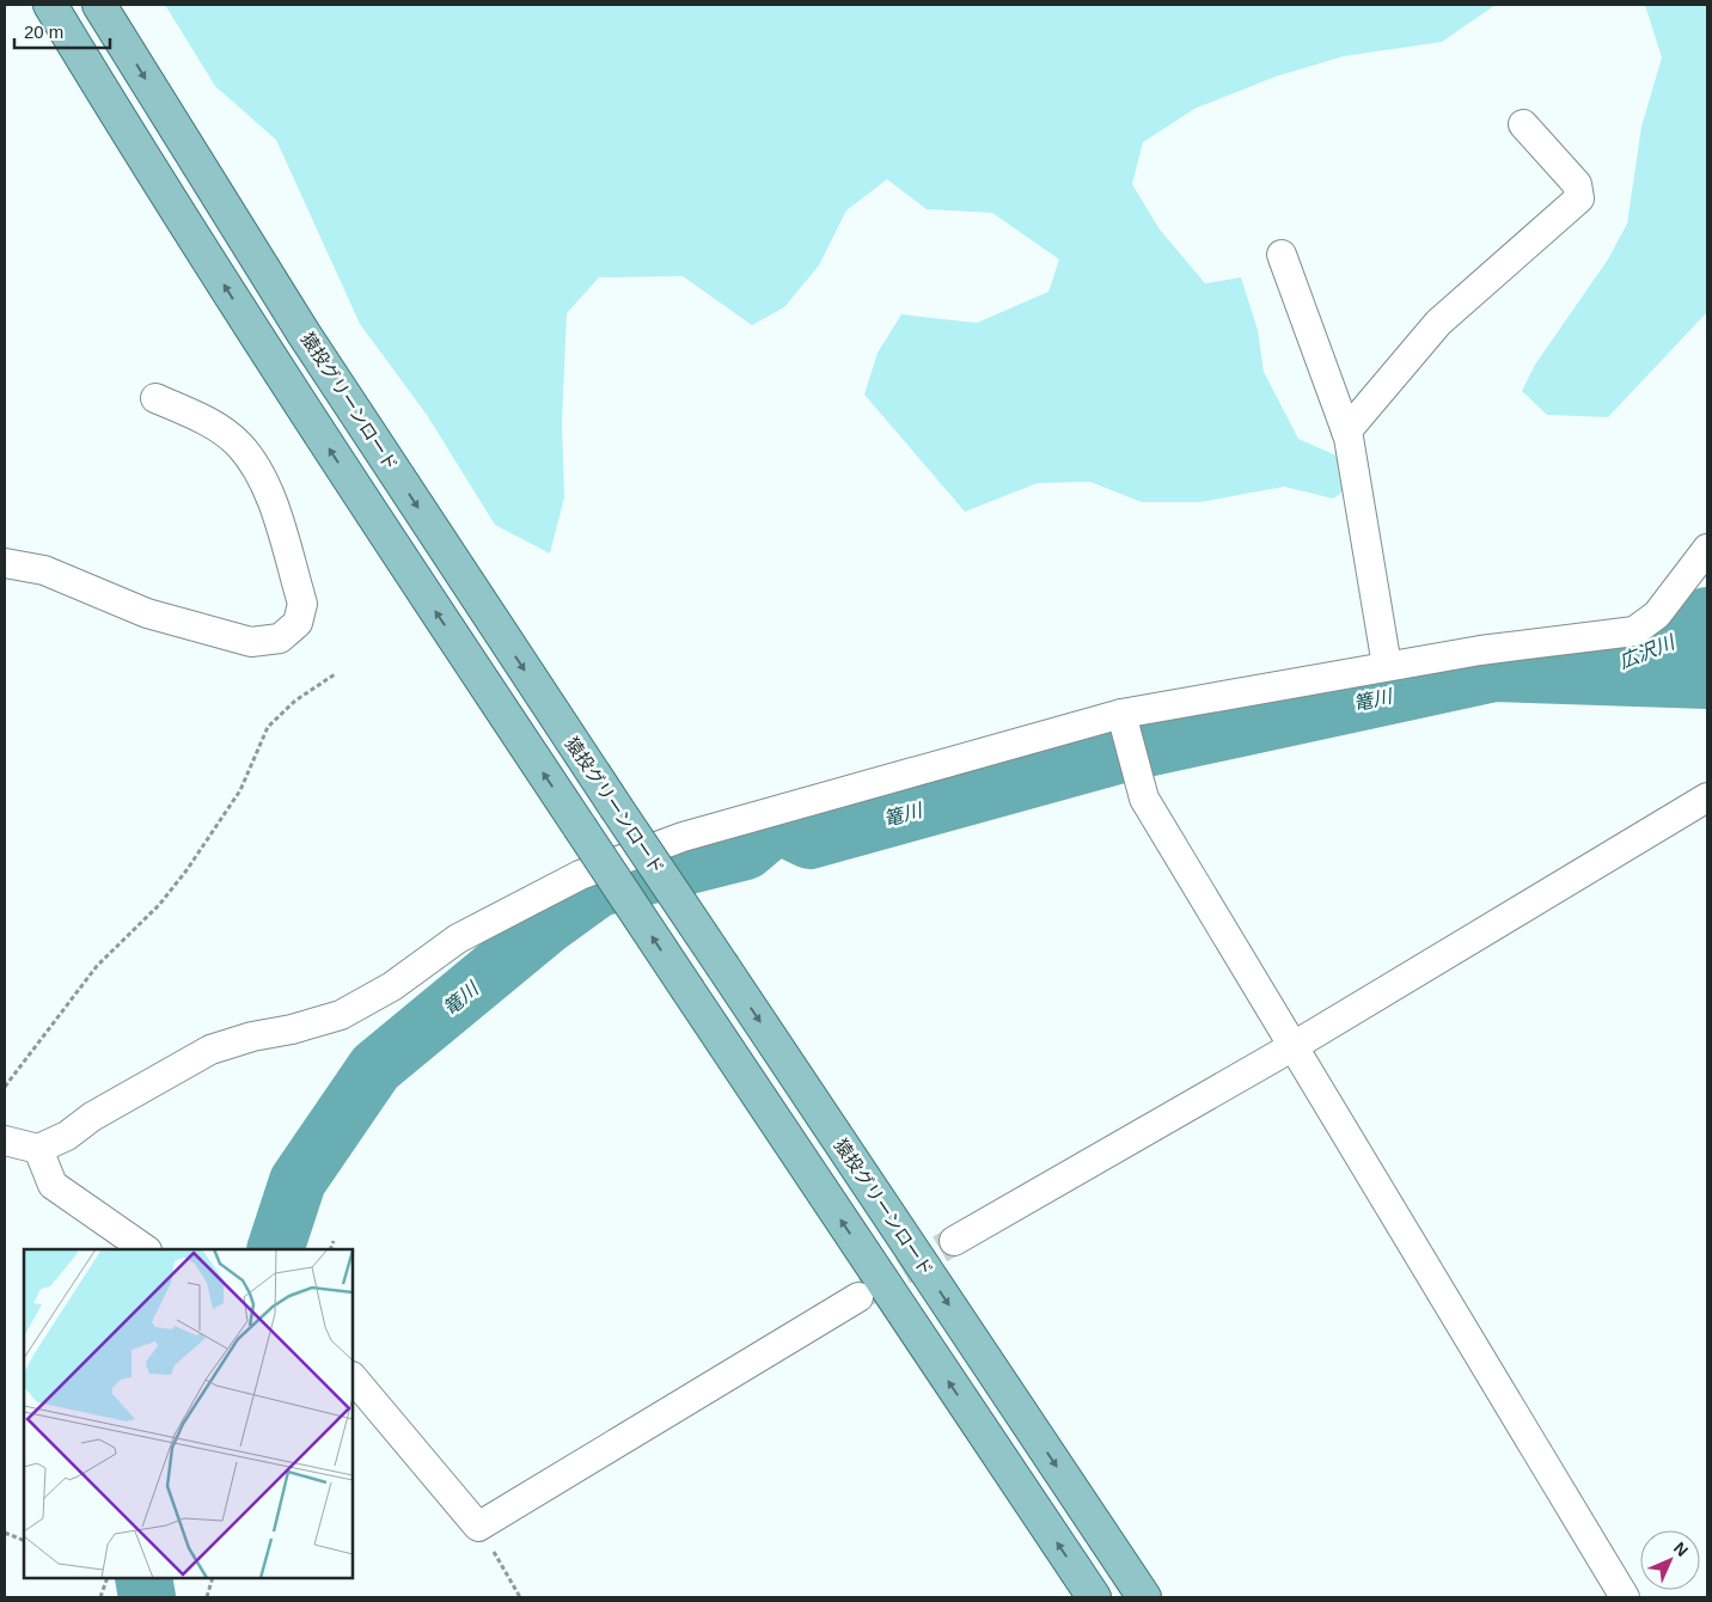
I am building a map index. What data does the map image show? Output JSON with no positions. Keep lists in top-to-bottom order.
{
  "streets": {
    "main road": ["猿投グリーンロード"]
  },
  "water": ["広沢川", "篭川"],
  "scale_bar": "20 m",
  "north": "top right"
}
